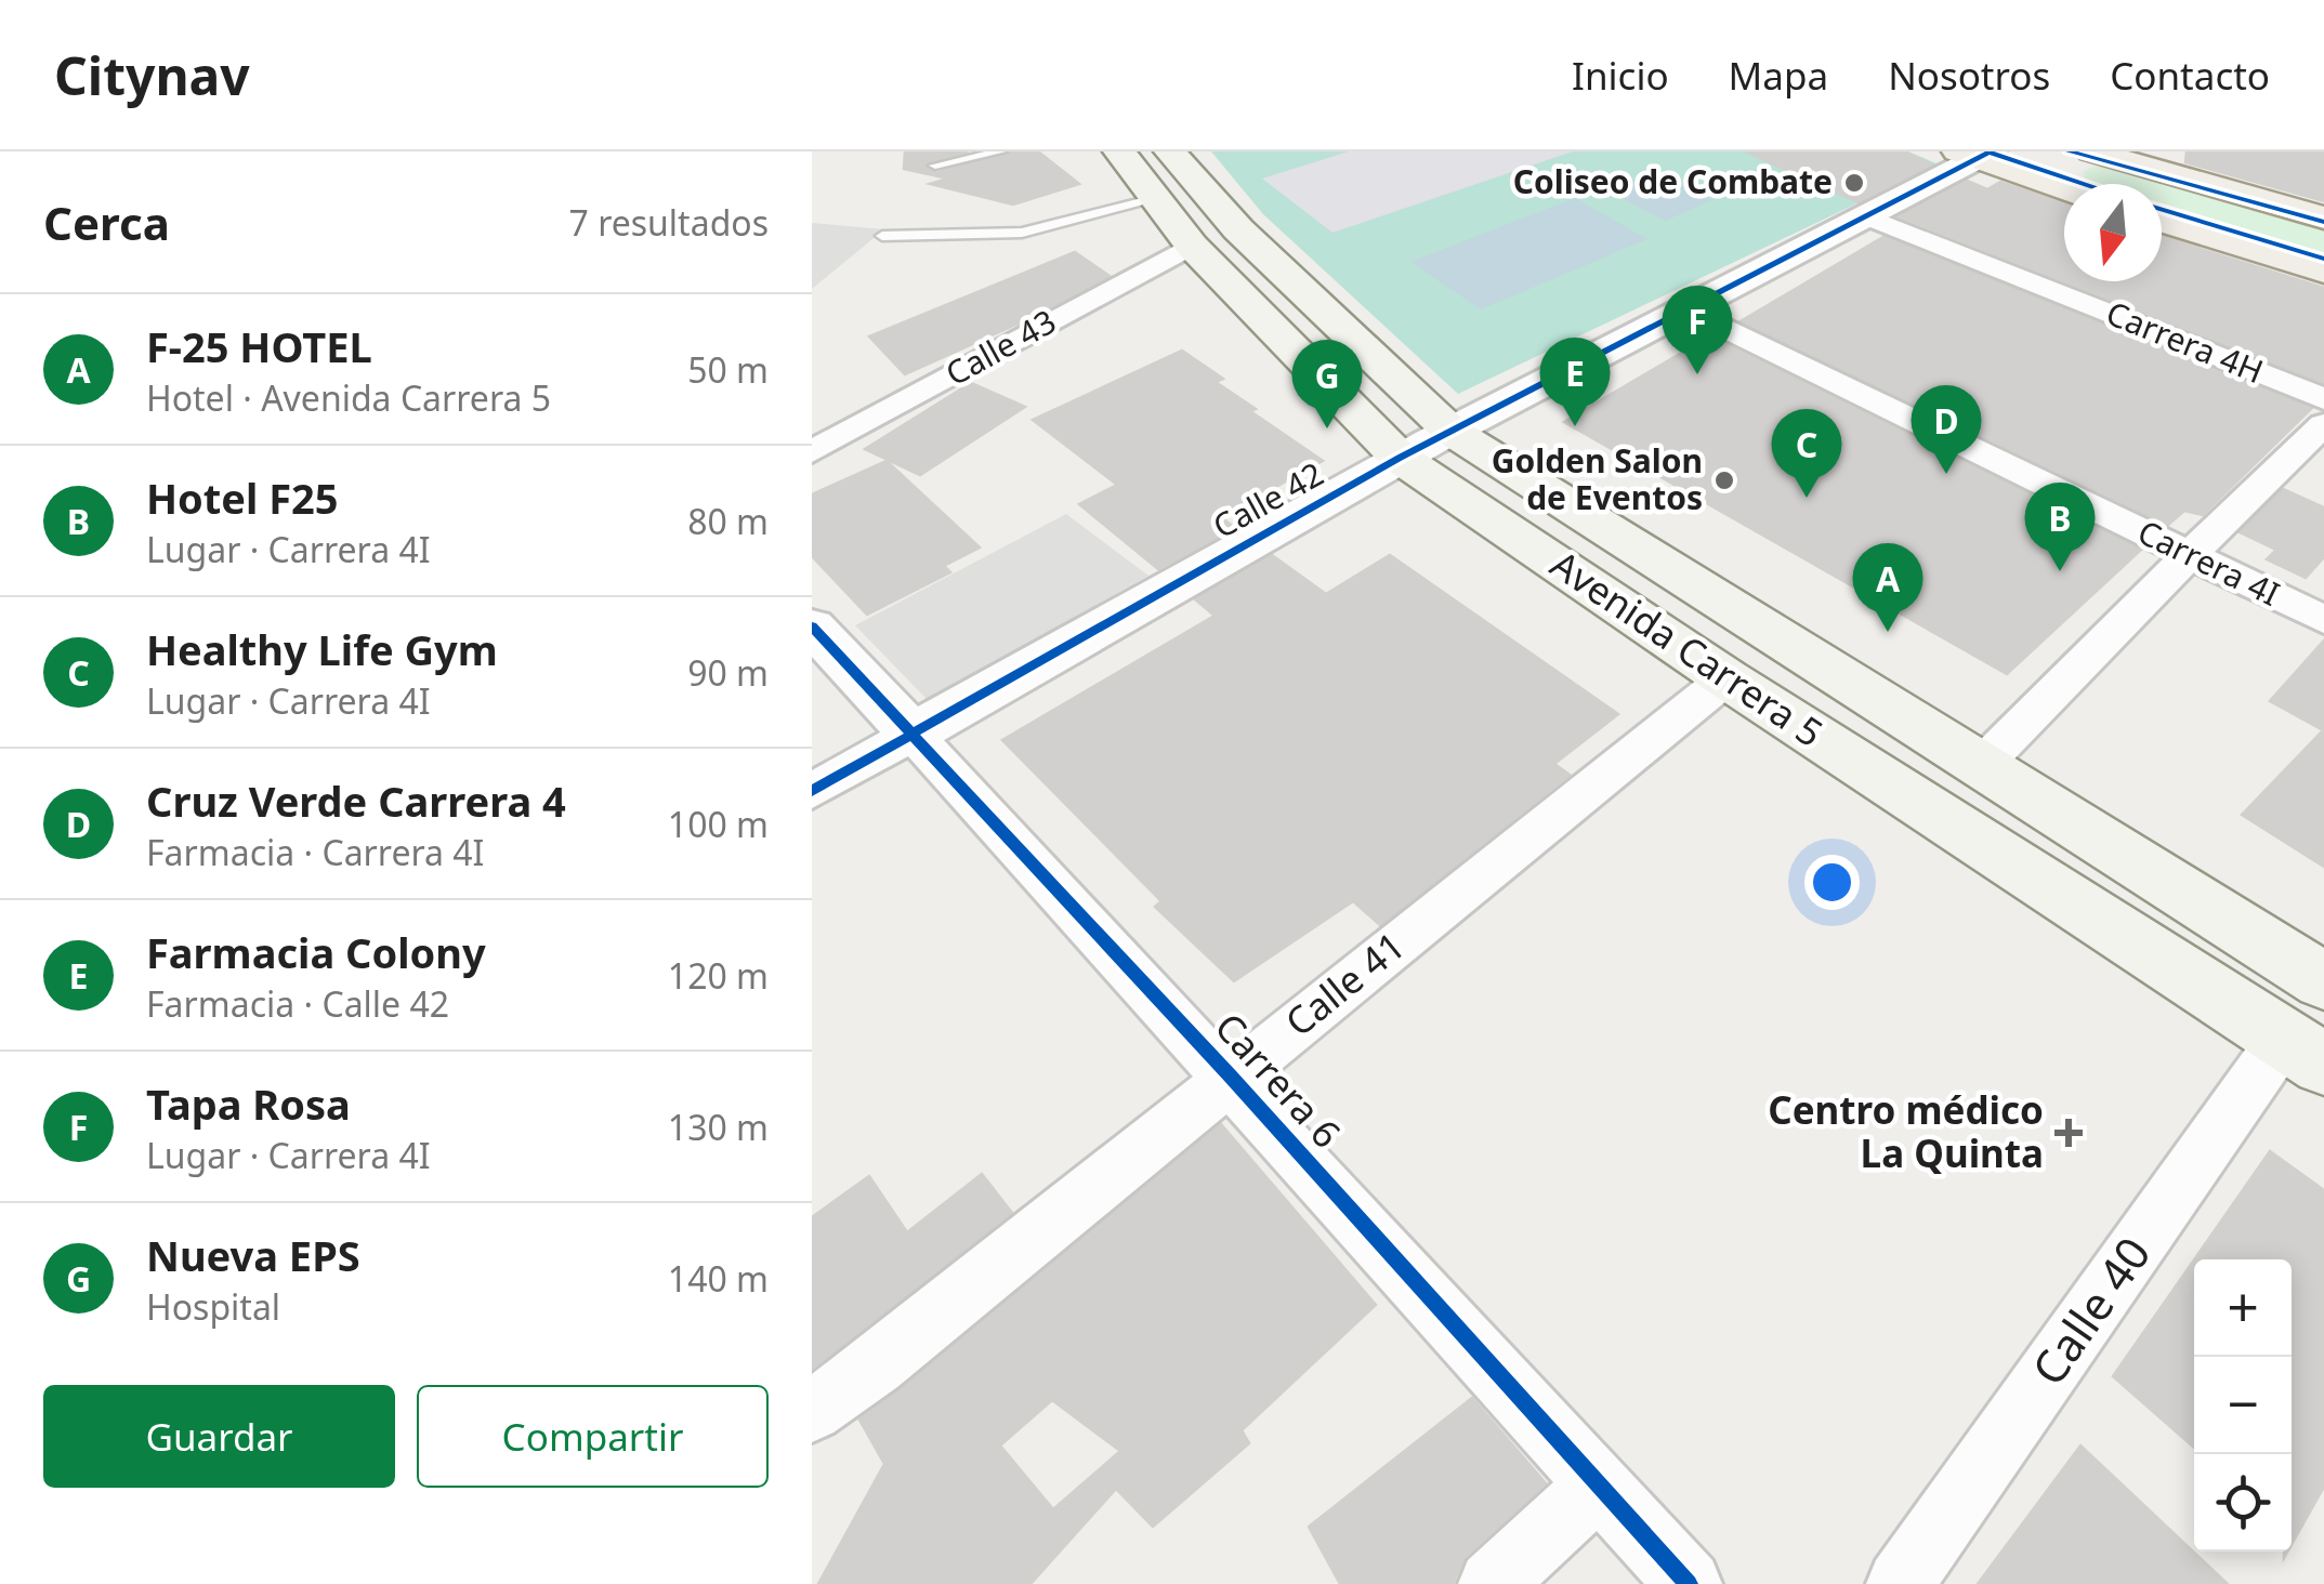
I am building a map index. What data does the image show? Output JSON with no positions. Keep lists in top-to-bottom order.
{
  "streets": {
    "main road": ["Avenida Carrera 5"],
    "street": [
      "Carrera 4H",
      "Calle 43",
      "Calle 42",
      "Carrera 4I",
      "Calle 41",
      "Carrera 6",
      "Calle 40"
    ]
  },
  "crossings": [
    ["Carrera 4H", "Calle 42"],
    ["Calle 43", "Avenida Carrera 5"],
    ["Calle 42", "Carrera 4I"],
    ["Calle 42", "Avenida Carrera 5"],
    ["Calle 42", "Carrera 6"],
    ["Avenida Carrera 5", "Calle 41"],
    ["Avenida Carrera 5", "Calle 40"],
    ["Calle 41", "Carrera 6"]
  ],
  "places": {
    "other": ["Coliseo de Combate", "Golden Salon de Eventos"],
    "health": ["Centro médico La Quinta"]
  },
  "north": "bottom",
  "page": {
    "header": "Citynav",
    "nav": [
      "Inicio",
      "Mapa",
      "Nosotros",
      "Contacto"
    ],
    "heading": ["Cerca", "7 resultados"],
    "pins": [
      "F",
      "E",
      "G",
      "D",
      "C",
      "B",
      "A"
    ],
    "list": [
      {
        "mark": "A",
        "name": "F-25 HOTEL",
        "note": "Hotel · Avenida Carrera 5",
        "value": "50 m"
      },
      {
        "mark": "B",
        "name": "Hotel F25",
        "note": "Lugar · Carrera 4I",
        "value": "80 m"
      },
      {
        "mark": "C",
        "name": "Healthy Life Gym",
        "note": "Lugar · Carrera 4I",
        "value": "90 m"
      },
      {
        "mark": "D",
        "name": "Cruz Verde Carrera 4",
        "note": "Farmacia · Carrera 4I",
        "value": "100 m"
      },
      {
        "mark": "E",
        "name": "Farmacia Colony",
        "note": "Farmacia · Calle 42",
        "value": "120 m"
      },
      {
        "mark": "F",
        "name": "Tapa Rosa",
        "note": "Lugar · Carrera 4I",
        "value": "130 m"
      },
      {
        "mark": "G",
        "name": "Nueva EPS",
        "note": "Hospital",
        "value": "140 m"
      }
    ],
    "map_buttons": ["+", "−"],
    "buttons": ["Guardar", "Compartir"]
  }
}
